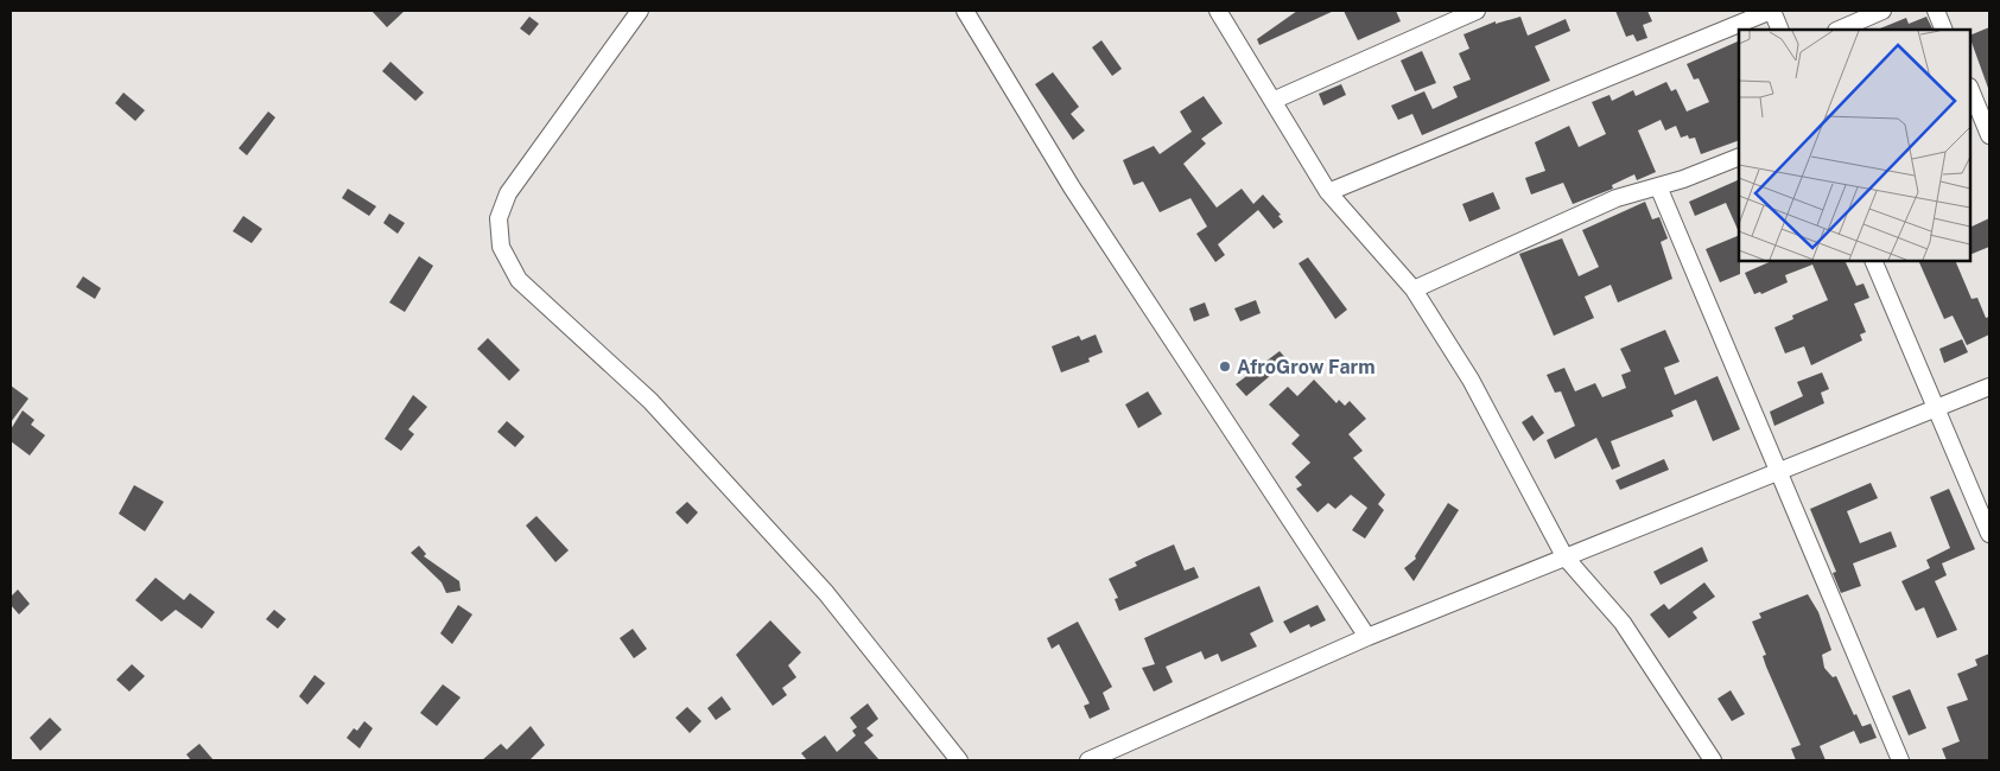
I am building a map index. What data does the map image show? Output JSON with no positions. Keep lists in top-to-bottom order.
{
  "places": ["AfroGrow Farm"]
}
